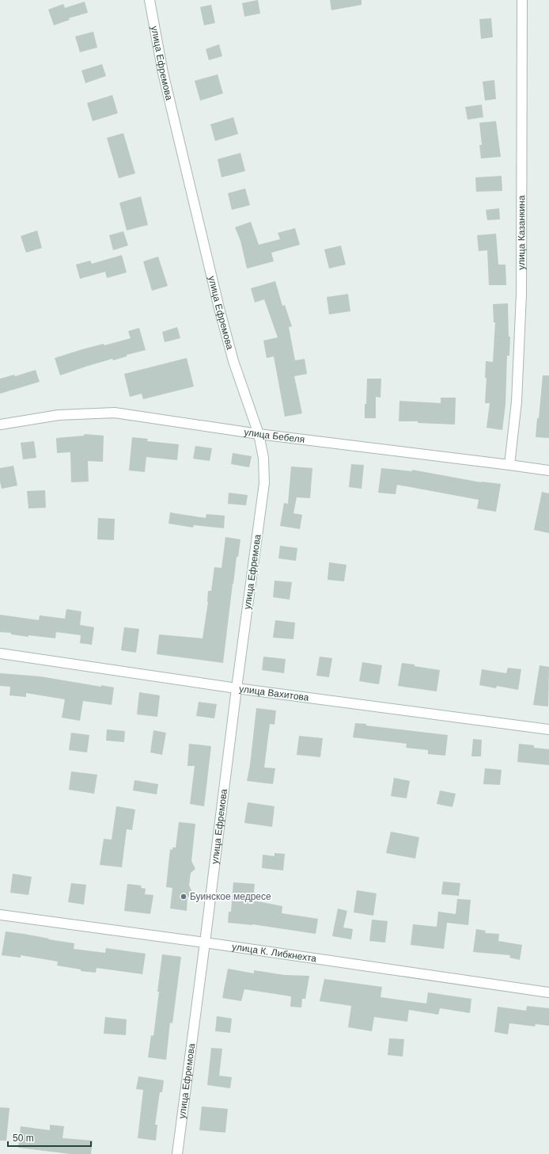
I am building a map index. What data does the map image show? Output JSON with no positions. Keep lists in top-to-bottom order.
{
  "streets": {
    "street": [
      "улица Ефремова",
      "улица Казанкина",
      "улица Бебеля",
      "улица Вахитова",
      "улица К. Либкнехта"
    ]
  },
  "crossings": [
    ["улица Ефремова", "улица Бебеля"],
    ["улица Ефремова", "улица Вахитова"],
    ["улица Ефремова", "улица К. Либкнехта"],
    ["улица Казанкина", "улица Бебеля"]
  ],
  "places": ["Буинское медресе"],
  "scale_bar": "50 m"
}
